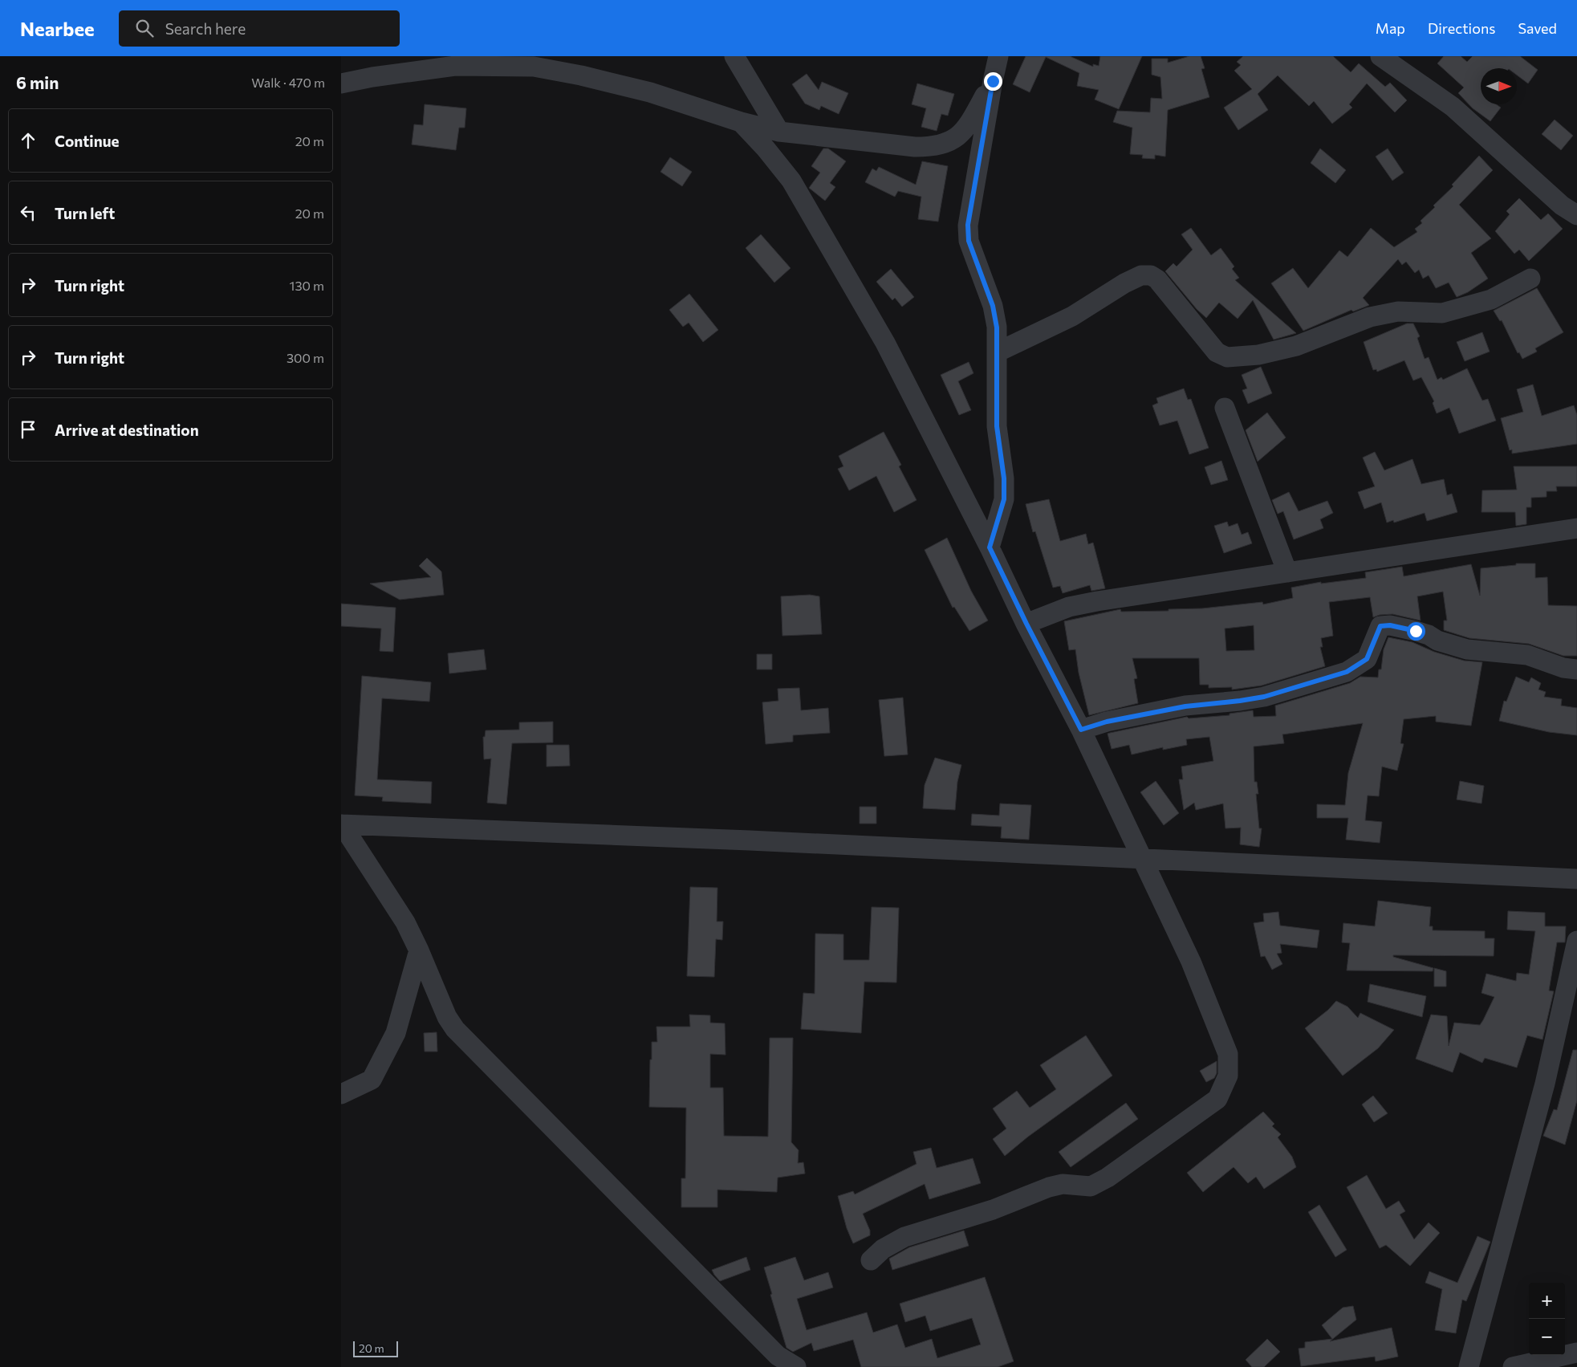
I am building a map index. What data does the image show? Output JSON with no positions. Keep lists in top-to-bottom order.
{
  "scale_bar": "20 m",
  "north": "right",
  "page": {
    "header": "Nearbee",
    "search": "Search here",
    "nav": ["Map", "Directions", "Saved"],
    "heading": ["6 min", "Walk · 470 m"],
    "list": [
      ["Continue", "20 m"],
      ["Turn left", "20 m"],
      ["Turn right", "130 m"],
      ["Turn right", "300 m"],
      "Arrive at destination"
    ],
    "map_buttons": ["+", "−"],
    "scale": "20 m"
  }
}
